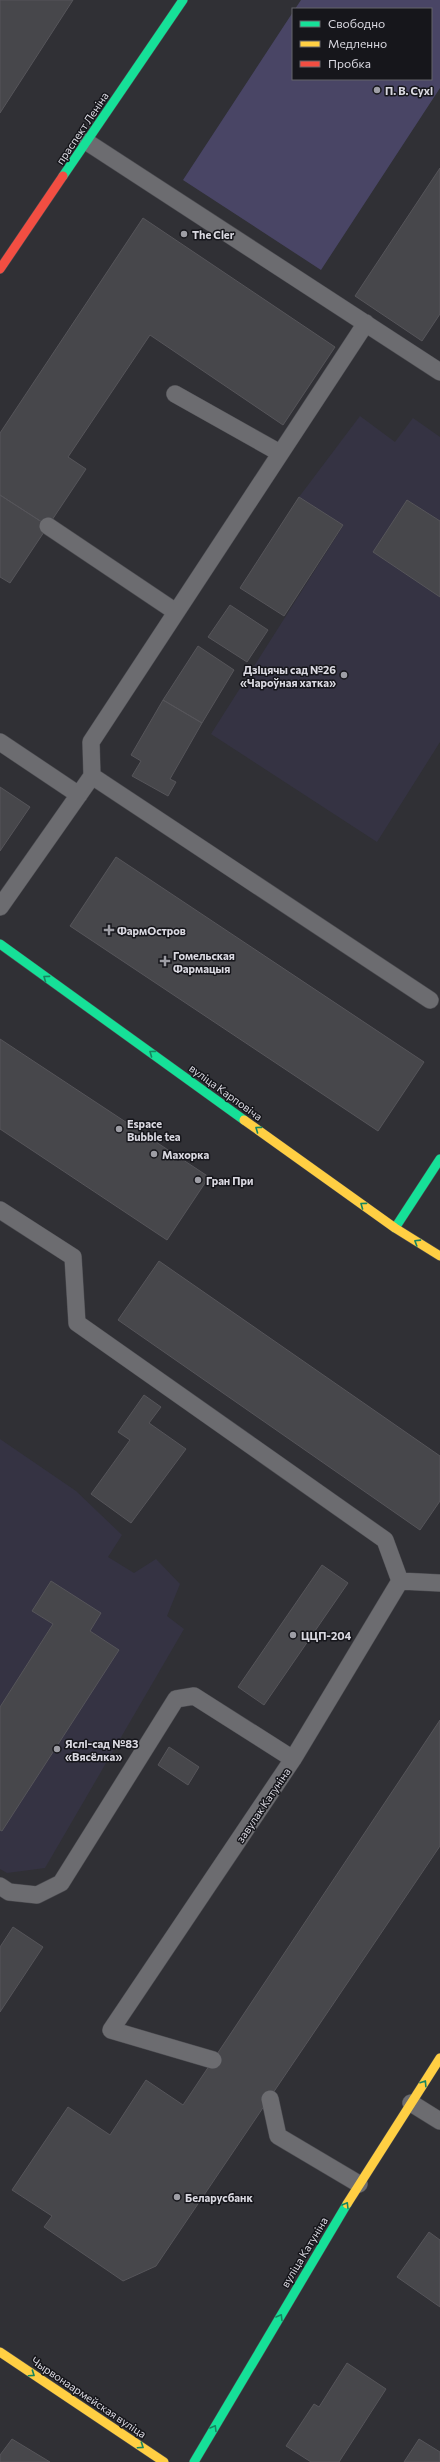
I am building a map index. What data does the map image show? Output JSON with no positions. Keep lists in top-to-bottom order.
{
  "streets": {
    "street": [
      "праспект Леніна",
      "вуліца Карповіча",
      "вуліца Катуніна",
      "Чырвонаармейская вуліца"
    ],
    "lane": ["завулак Катуніна"]
  },
  "one_way": ["вуліца Карповіча", "вуліца Катуніна", "Чырвонаармейская вуліца"],
  "places": {
    "other": [
      "П. В. Сухі",
      "The Cler",
      "Дзіцячы сад №26 «Чароўная хатка»",
      "Espace Bubble tea",
      "Махорка",
      "Гран При",
      "ЦЦП-204",
      "Яслі-сад №83 «Вясёлка»",
      "Беларусбанк"
    ],
    "health": ["ФармОстров", "Гомельская Фармацыя"]
  },
  "legend": ["Свободно", "Медленно", "Пробка"]
}
